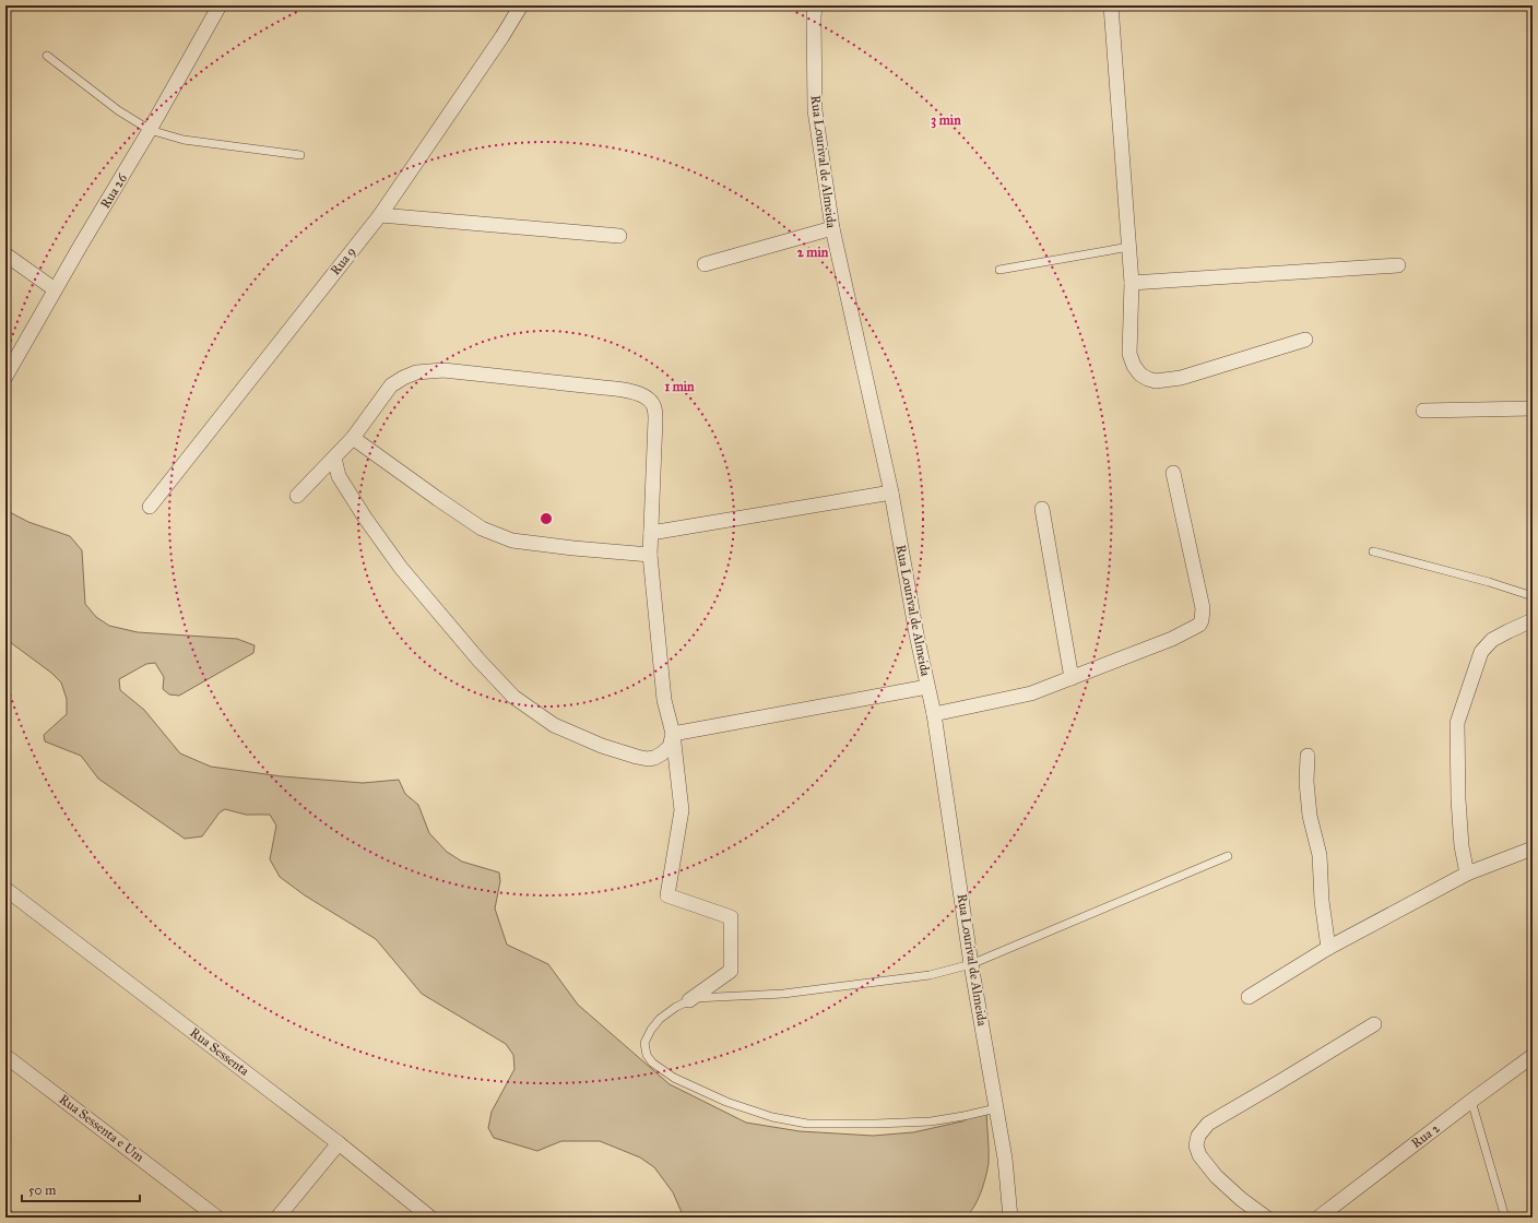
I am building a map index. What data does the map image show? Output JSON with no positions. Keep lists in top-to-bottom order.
{
  "streets": {
    "street": [
      "Rua Lourival de Almeida",
      "Rua 26",
      "Rua 9",
      "Rua Sessenta",
      "Rua Sessenta e Um",
      "Rua 2"
    ]
  },
  "scale_bar": "50 m",
  "rings": ["3 min", "2 min", "1 min"]
}
